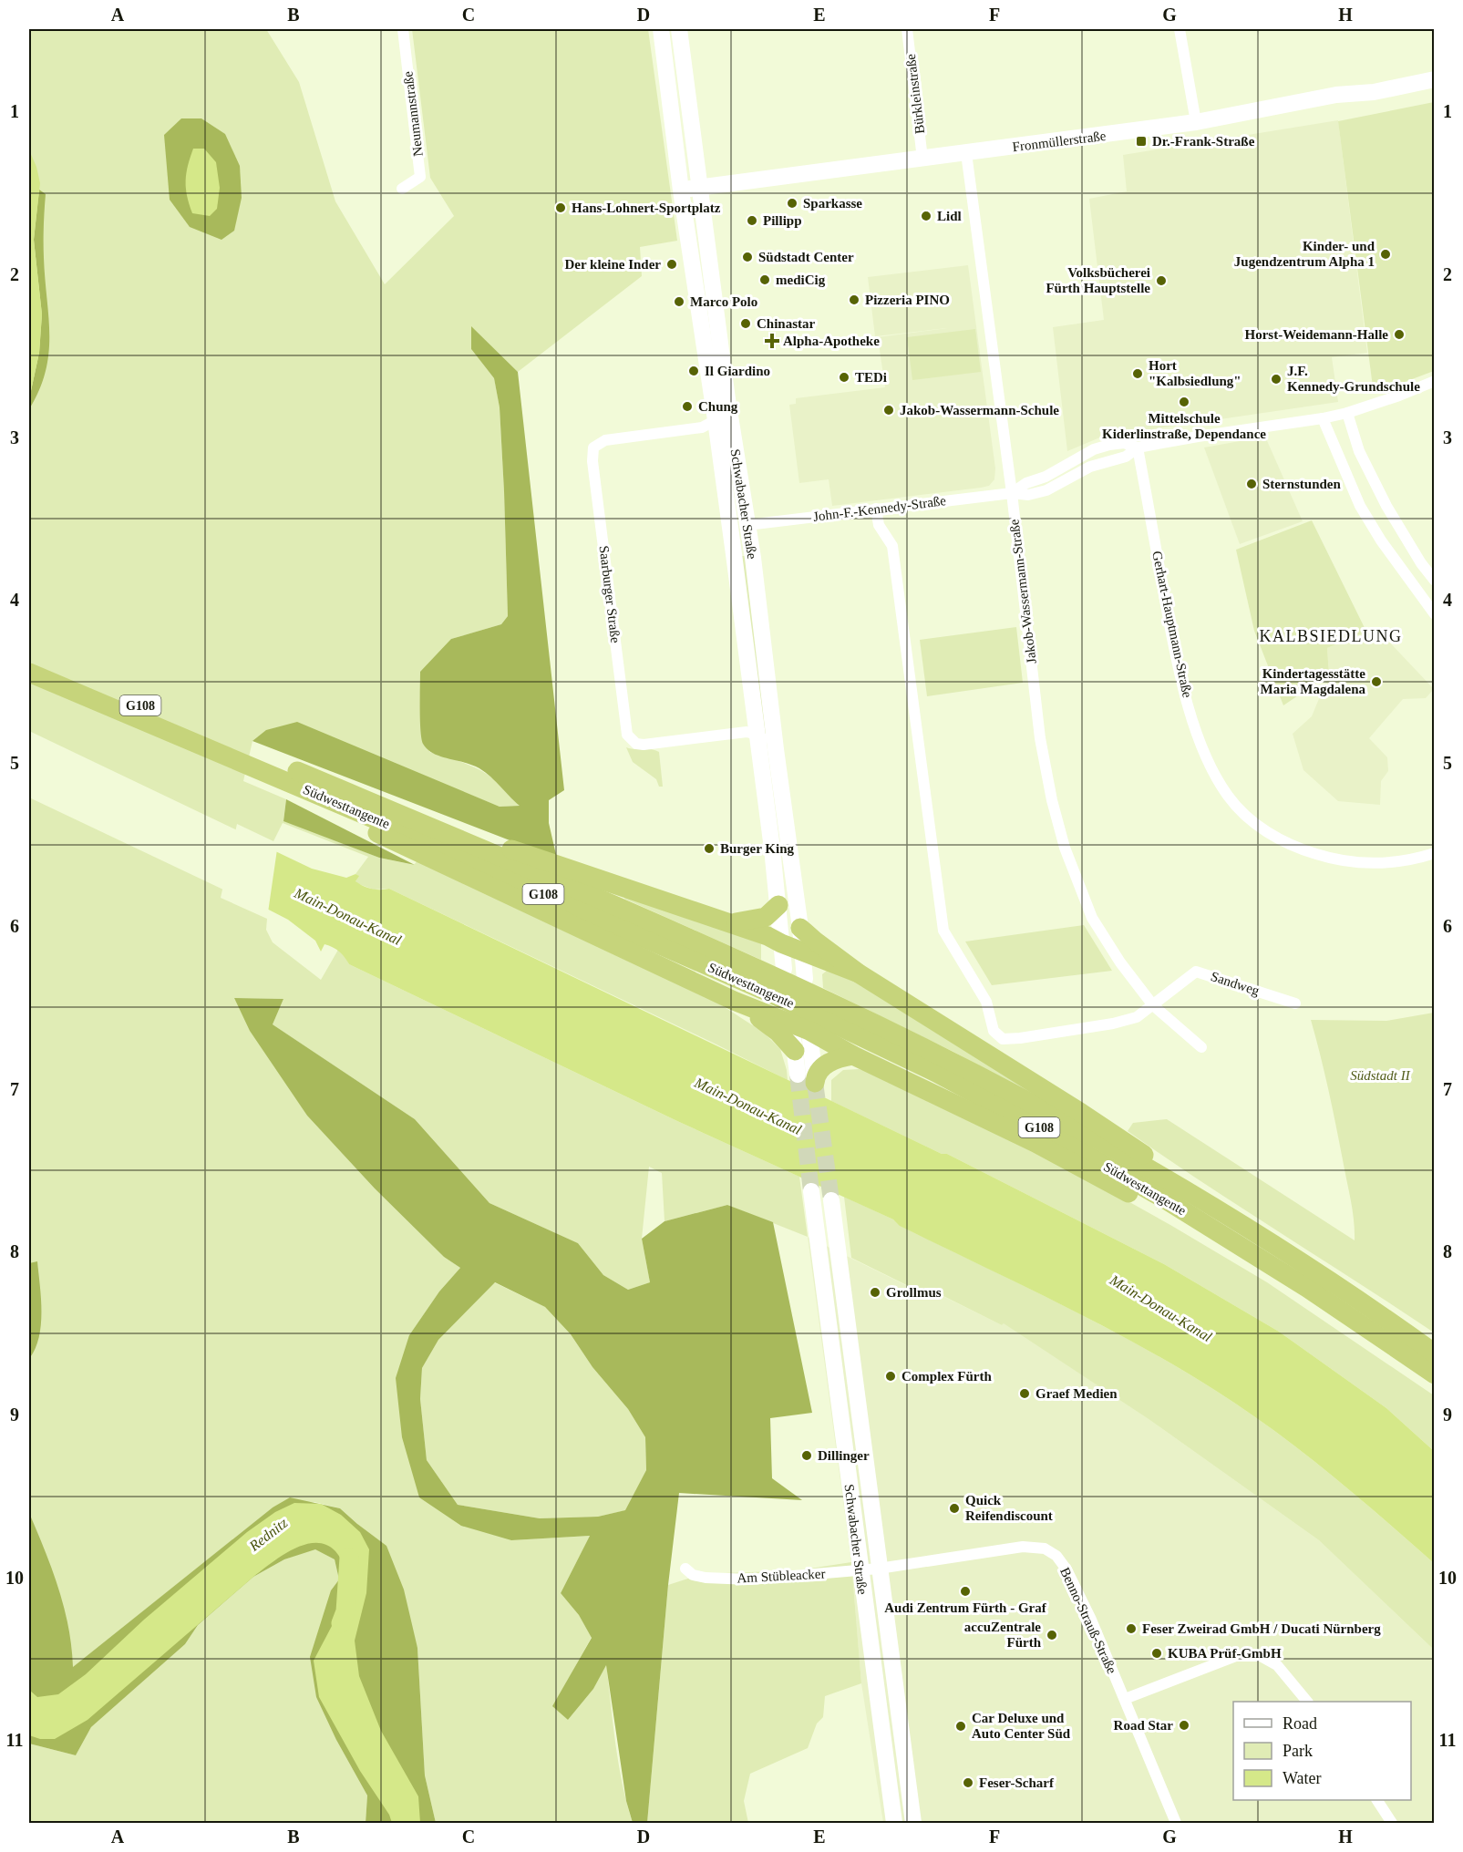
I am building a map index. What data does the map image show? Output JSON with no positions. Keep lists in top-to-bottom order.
{
  "streets": {
    "highway": ["G108", "Südwesttangente"],
    "main road": ["Fronmüllerstraße", "Schwabacher Straße"],
    "street": [
      "Bürkleinstraße",
      "Neumannstraße",
      "John-F.-Kennedy-Straße",
      "Jakob-Wassermann-Straße",
      "Saarburger Straße",
      "Gerhart-Hauptmann-Straße",
      "Sandweg",
      "Am Stübleacker",
      "Benno-Strauß-Straße"
    ]
  },
  "crossings": [
    ["Bürkleinstraße", "Fronmüllerstraße"],
    ["Fronmüllerstraße", "Schwabacher Straße"],
    ["Fronmüllerstraße", "Jakob-Wassermann-Straße"],
    ["Schwabacher Straße", "John-F.-Kennedy-Straße"],
    ["Schwabacher Straße", "Saarburger Straße"],
    ["Schwabacher Straße", "Am Stübleacker"],
    ["Schwabacher Straße", "Benno-Strauß-Straße"],
    ["John-F.-Kennedy-Straße", "Jakob-Wassermann-Straße"],
    ["John-F.-Kennedy-Straße", "Gerhart-Hauptmann-Straße"],
    ["Jakob-Wassermann-Straße", "Sandweg"],
    ["Am Stübleacker", "Benno-Strauß-Straße"]
  ],
  "districts": ["KALBSIEDLUNG"],
  "water": ["Main-Donau-Kanal", "Rednitz"],
  "parks": ["Südstadt II"],
  "places": {
    "transit": ["Dr.-Frank-Straße"],
    "other": [
      "Sparkasse",
      "Hans-Lohnert-Sportplatz",
      "Lidl",
      "Pillipp",
      "Kinder- und Jugendzentrum Alpha 1",
      "Südstadt Center",
      "Der kleine Inder",
      "mediCig",
      "Volksbücherei Fürth Hauptstelle",
      "Pizzeria PINO",
      "Marco Polo",
      "Chinastar",
      "Horst-Weidemann-Halle",
      "Il Giardino",
      "Hort \"Kalbsiedlung\"",
      "TEDi",
      "J.F. Kennedy-Grundschule",
      "Mittelschule Kiderlinstraße, Dependance",
      "Chung",
      "Jakob-Wassermann-Schule",
      "Sternstunden",
      "Kindertagesstätte Maria Magdalena",
      "Burger King",
      "Grollmus",
      "Complex Fürth",
      "Graef Medien",
      "Dillinger",
      "Quick Reifendiscount",
      "Audi Zentrum Fürth - Graf",
      "Feser Zweirad GmbH / Ducati Nürnberg",
      "accuZentrale Fürth",
      "KUBA Prüf-GmbH",
      "Road Star",
      "Car Deluxe und Auto Center Süd",
      "Feser-Scharf"
    ],
    "health": ["Alpha-Apotheke"]
  },
  "legend": ["Road", "Park", "Water"],
  "grid": {
    "columns": [
      "A",
      "B",
      "C",
      "D",
      "E",
      "F",
      "G",
      "H"
    ],
    "rows": [
      "1",
      "2",
      "3",
      "4",
      "5",
      "6",
      "7",
      "8",
      "9",
      "10",
      "11"
    ]
  }
}
